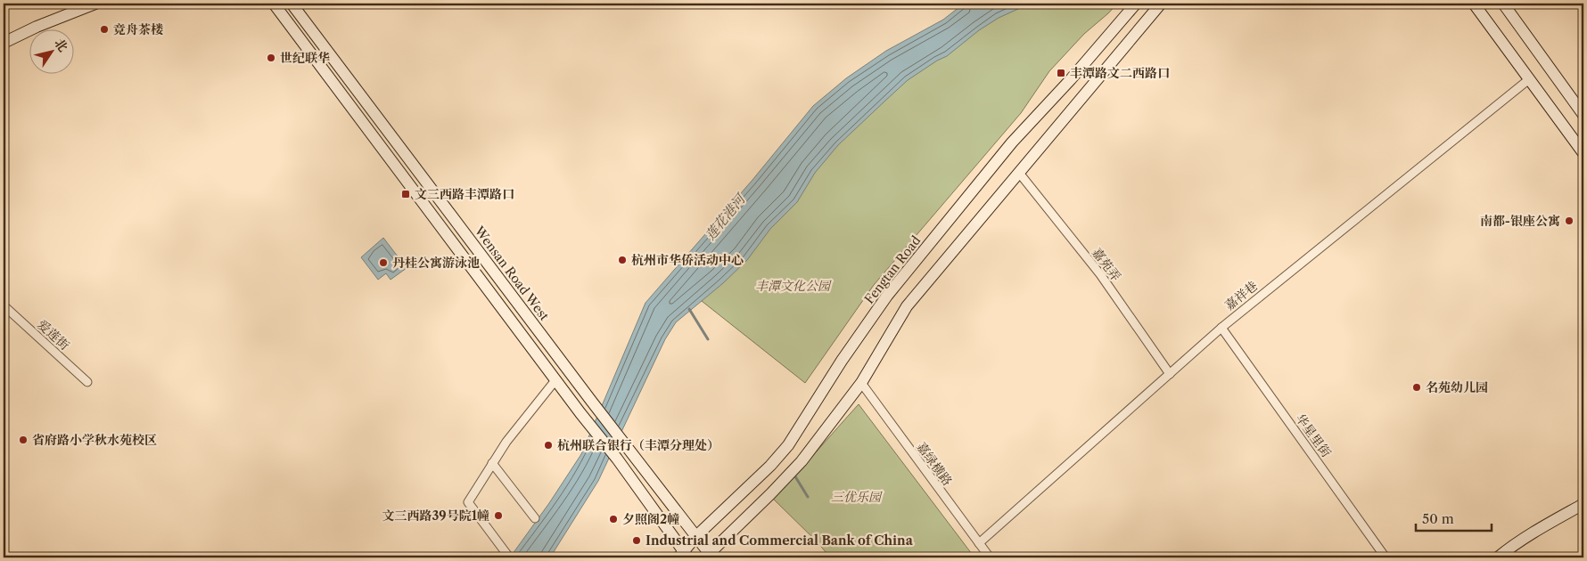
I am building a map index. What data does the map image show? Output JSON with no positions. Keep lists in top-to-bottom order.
{
  "streets": {
    "main road": ["Fengtan Road", "Wensan Road West"],
    "street": [
      "嘉苑弄",
      "嘉祥巷",
      "爱莲街",
      "华星里街",
      "嘉绿横路"
    ]
  },
  "crossings": [
    ["嘉苑弄", "嘉祥巷"],
    ["Fengtan Road", "Wensan Road West"],
    ["嘉祥巷", "华星里街"],
    ["嘉祥巷", "嘉绿横路"]
  ],
  "water": ["莲花港河"],
  "parks": ["丰潭文化公园", "三优乐园"],
  "places": {
    "other": [
      "竞舟茶楼",
      "世纪联华",
      "南都-银座公寓",
      "杭州市华侨活动中心",
      "丹桂公寓游泳池",
      "名苑幼儿园",
      "省府路小学秋水苑校区",
      "杭州联合银行（丰潭分理处）",
      "文三西路39号院1幢",
      "夕照阁2幢",
      "Industrial and Commercial Bank of China"
    ],
    "transit": ["丰潭路文二西路口", "文三西路丰潭路口"]
  },
  "scale_bar": "50 m",
  "north": "top right"
}
